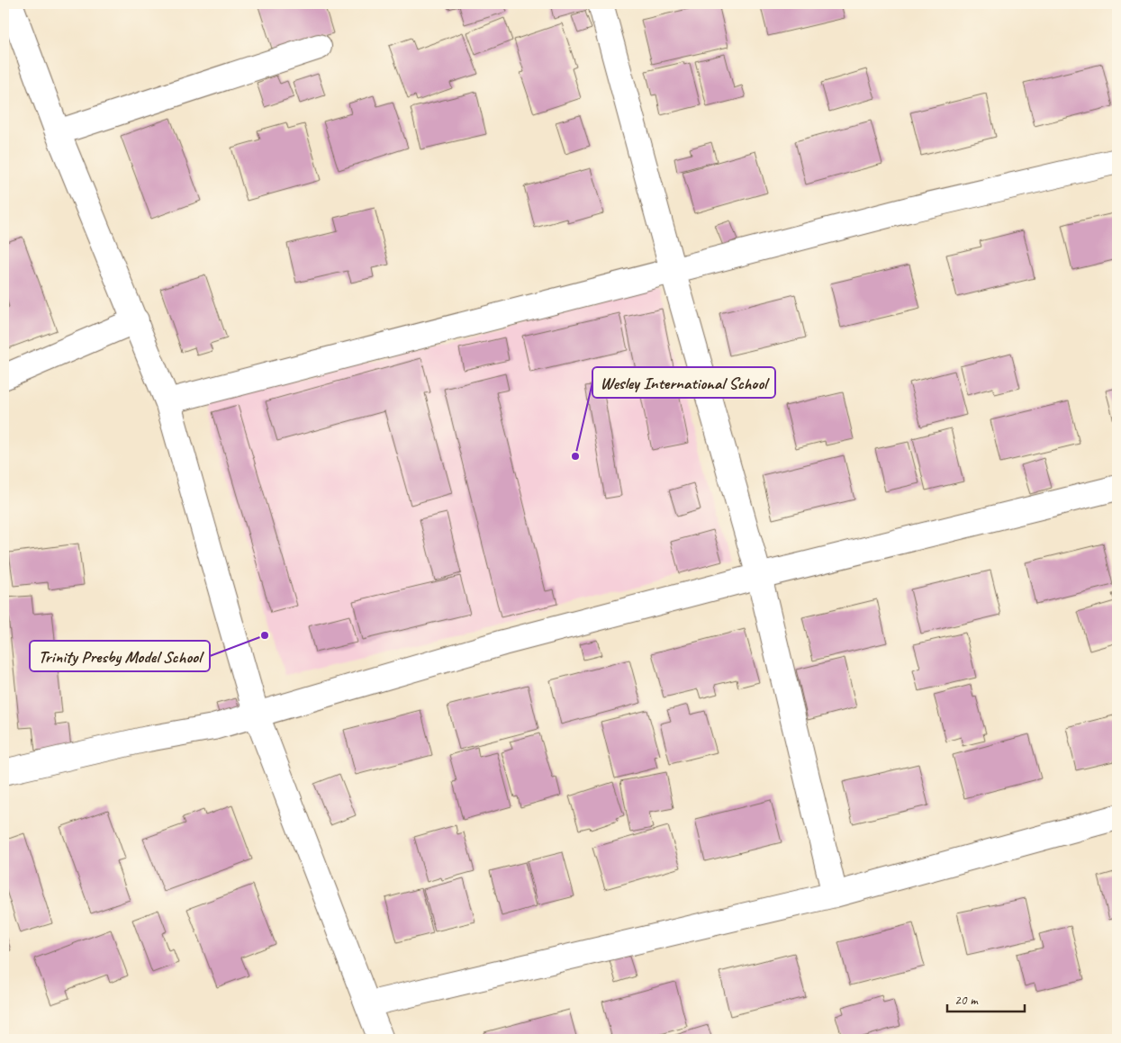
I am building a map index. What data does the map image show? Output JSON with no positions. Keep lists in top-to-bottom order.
{
  "places": ["Wesley International School", "Trinity Presby Model School"],
  "scale_bar": "20 m"
}
